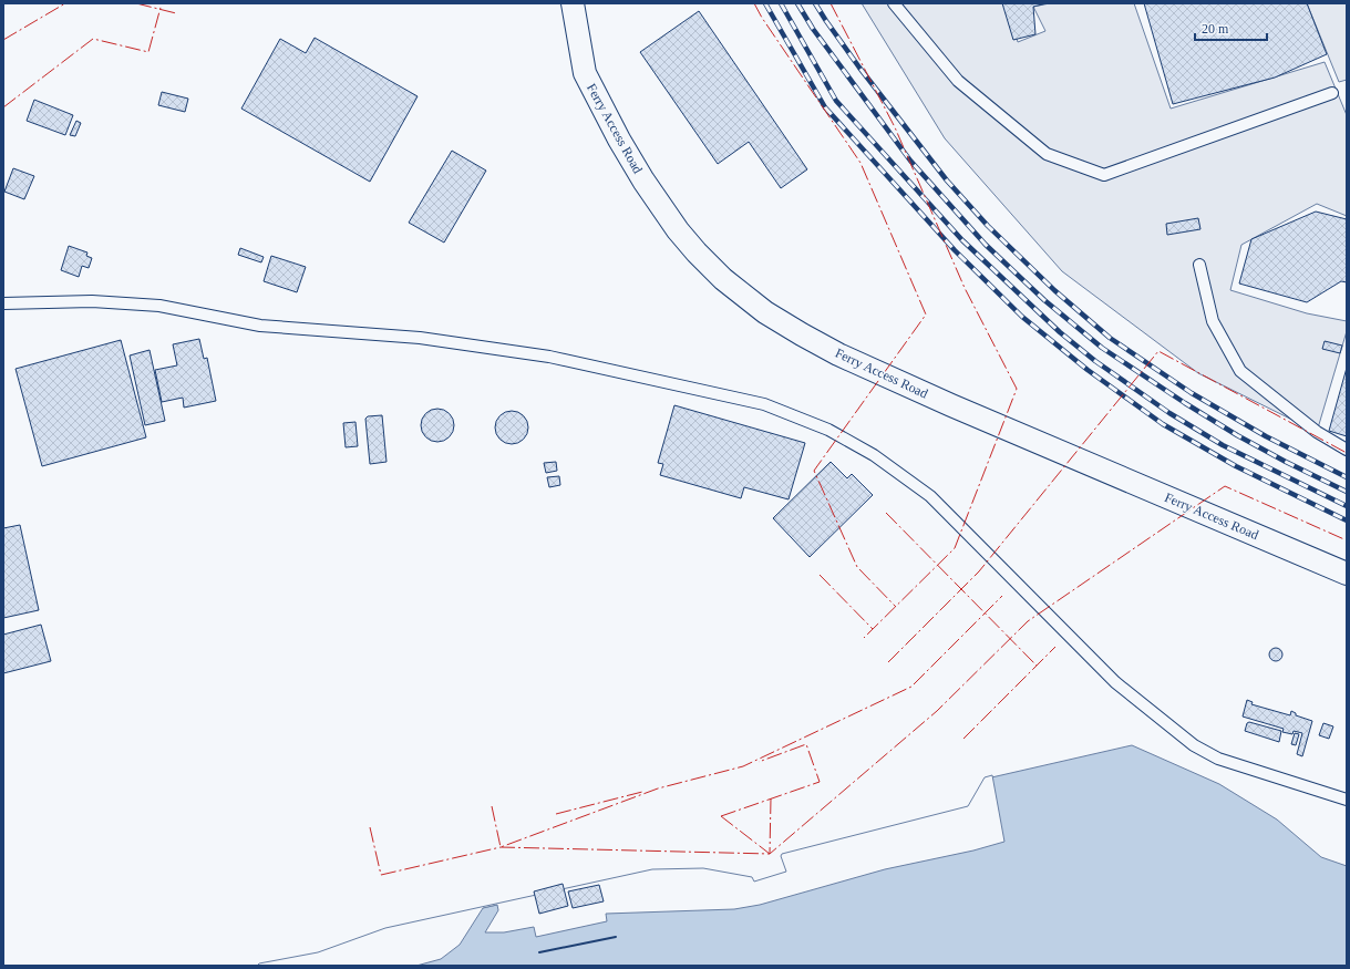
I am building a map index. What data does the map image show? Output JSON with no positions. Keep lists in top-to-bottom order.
{
  "streets": {
    "street": ["Ferry Access Road"]
  },
  "scale_bar": "20 m"
}
